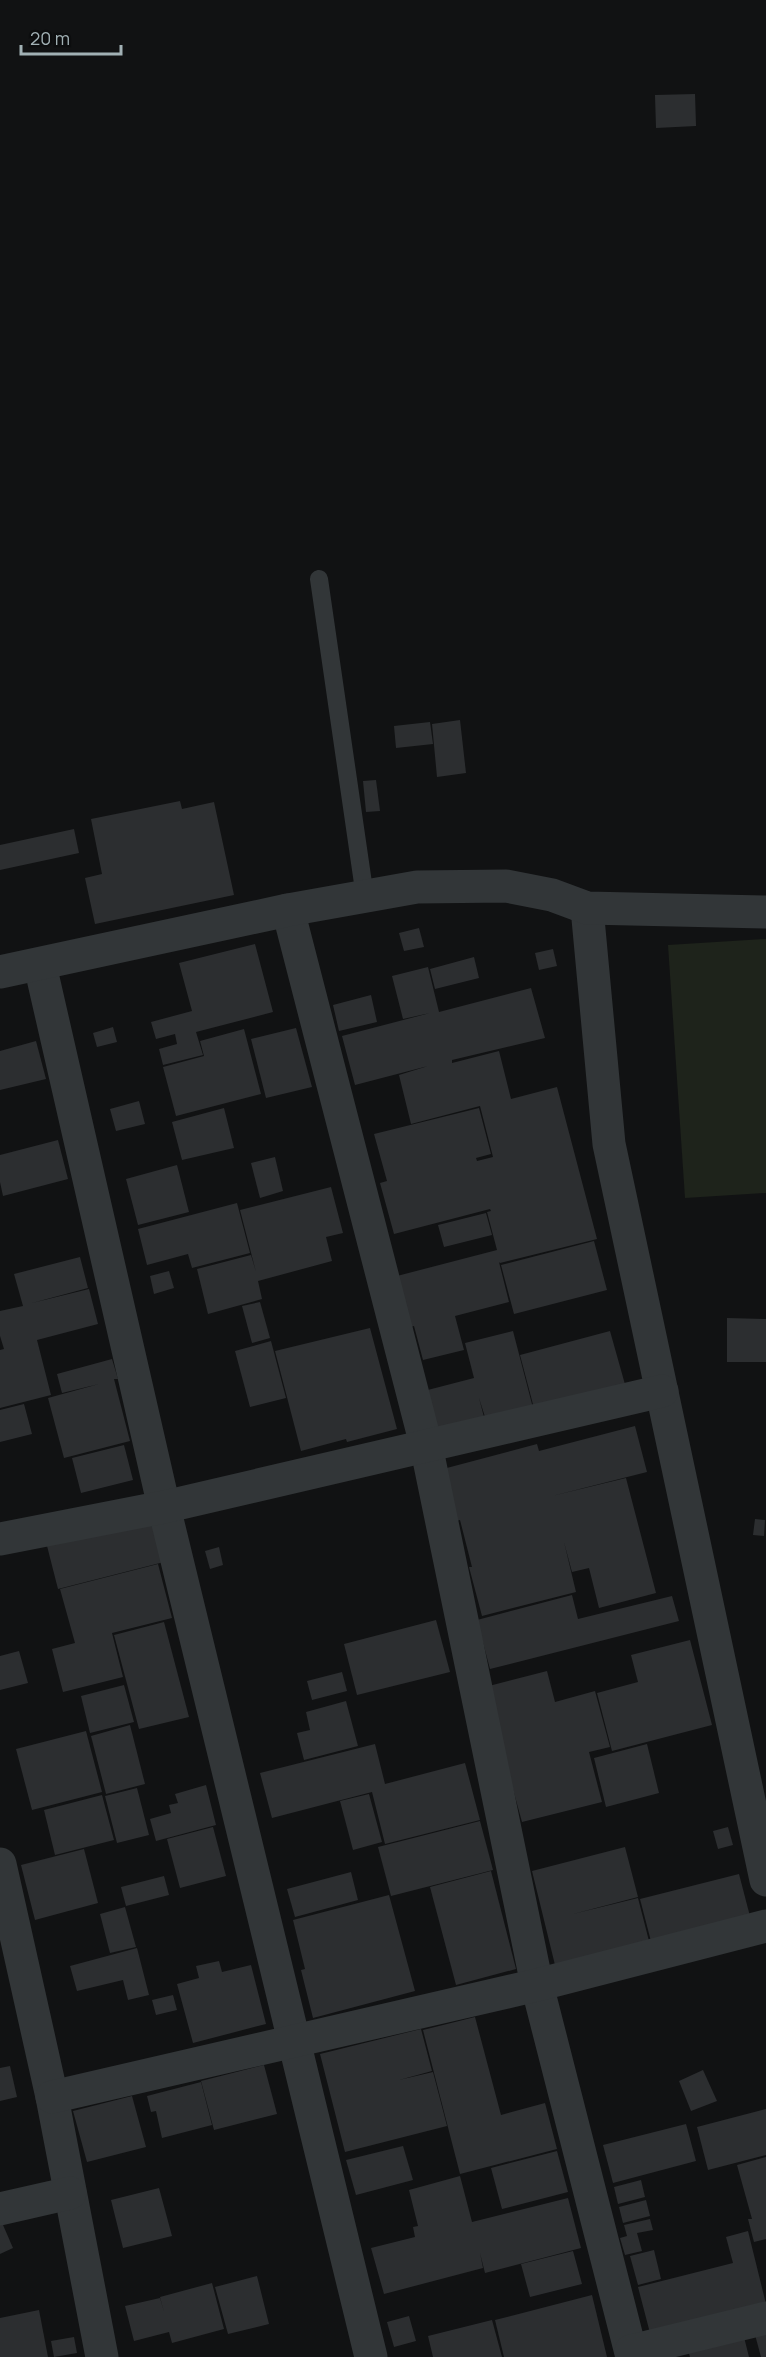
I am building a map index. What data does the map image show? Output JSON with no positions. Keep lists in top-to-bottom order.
{
  "scale_bar": "20 m"
}
